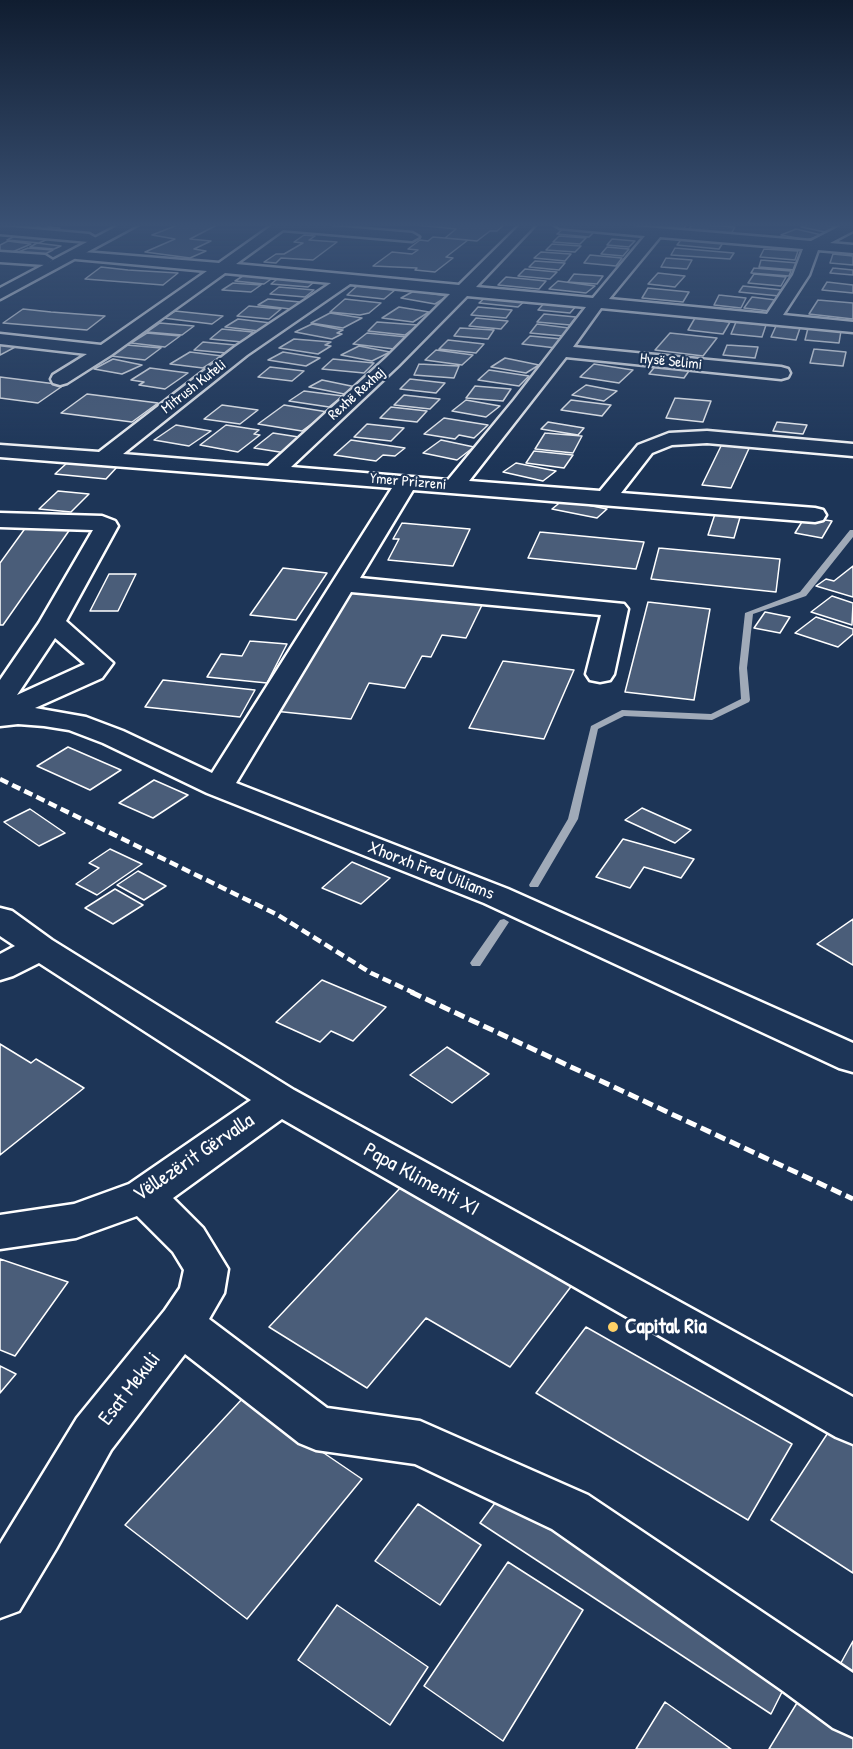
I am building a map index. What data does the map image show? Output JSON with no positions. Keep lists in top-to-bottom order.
{
  "streets": {
    "street": [
      "Hysë Selimi",
      "Mitrush Kuteli",
      "Rexhë Rexhaj",
      "Ymer Prizreni",
      "Xhorxh Fred Uiliams",
      "Vëllezërit Gërvalla",
      "Papa Klimenti XI",
      "Esat Mekuli"
    ]
  },
  "crossings": [
    ["Mitrush Kuteli", "Ymer Prizreni"],
    ["Rexhë Rexhaj", "Ymer Prizreni"],
    ["Vëllezërit Gërvalla", "Papa Klimenti XI"],
    ["Vëllezërit Gërvalla", "Esat Mekuli"]
  ],
  "places": ["Capital Ria"]
}
